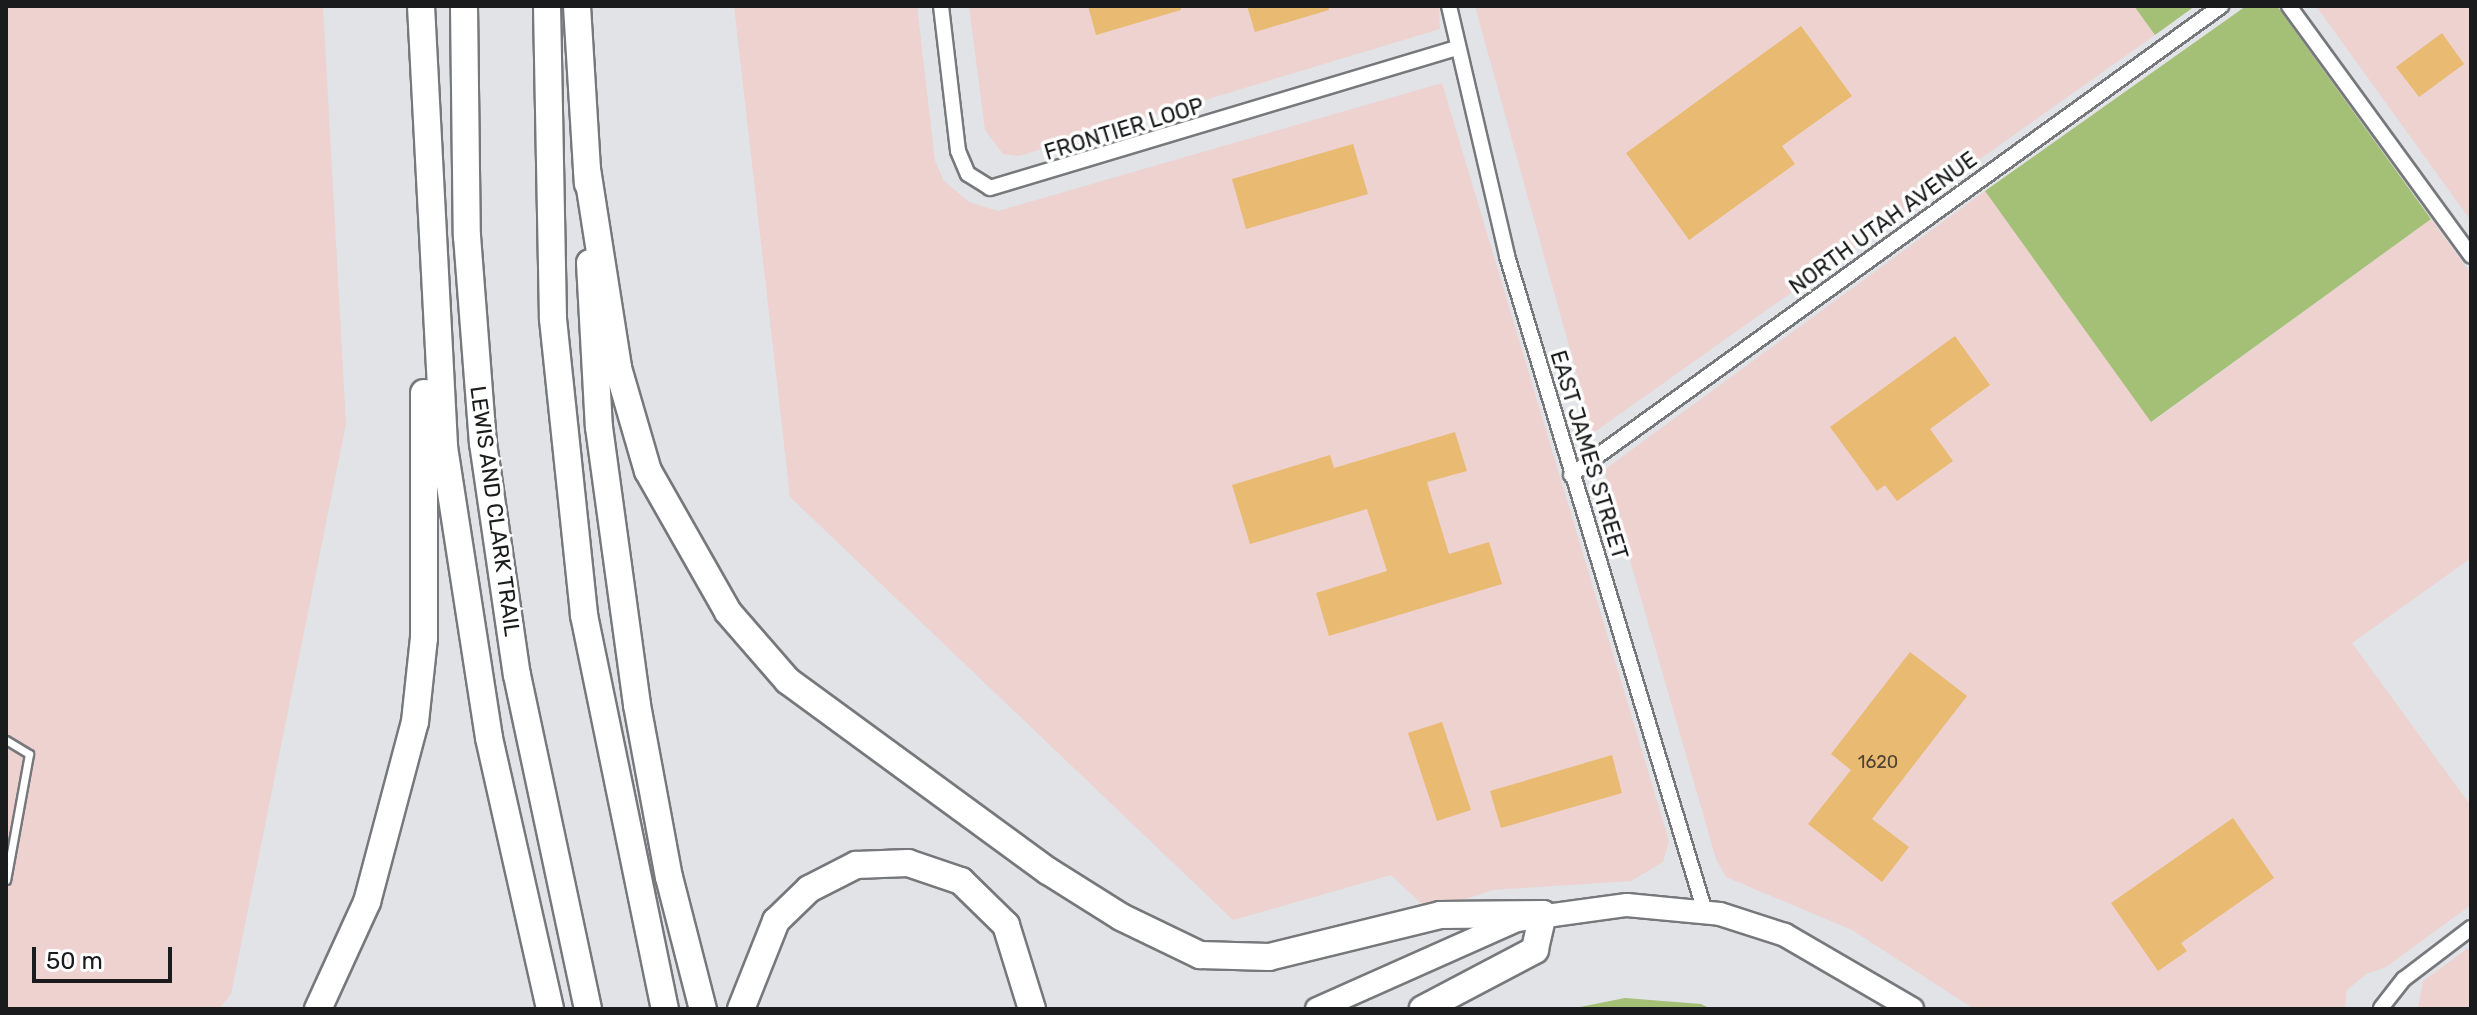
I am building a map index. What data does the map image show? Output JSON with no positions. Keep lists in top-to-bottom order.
{
  "streets": {
    "highway": ["LEWIS AND CLARK TRAIL"],
    "street": ["FRONTIER LOOP", "NORTH UTAH AVENUE", "EAST JAMES STREET"]
  },
  "crossings": [
    ["FRONTIER LOOP", "EAST JAMES STREET"],
    ["NORTH UTAH AVENUE", "EAST JAMES STREET"]
  ],
  "house_numbers": ["1620"],
  "scale_bar": "50 m"
}
